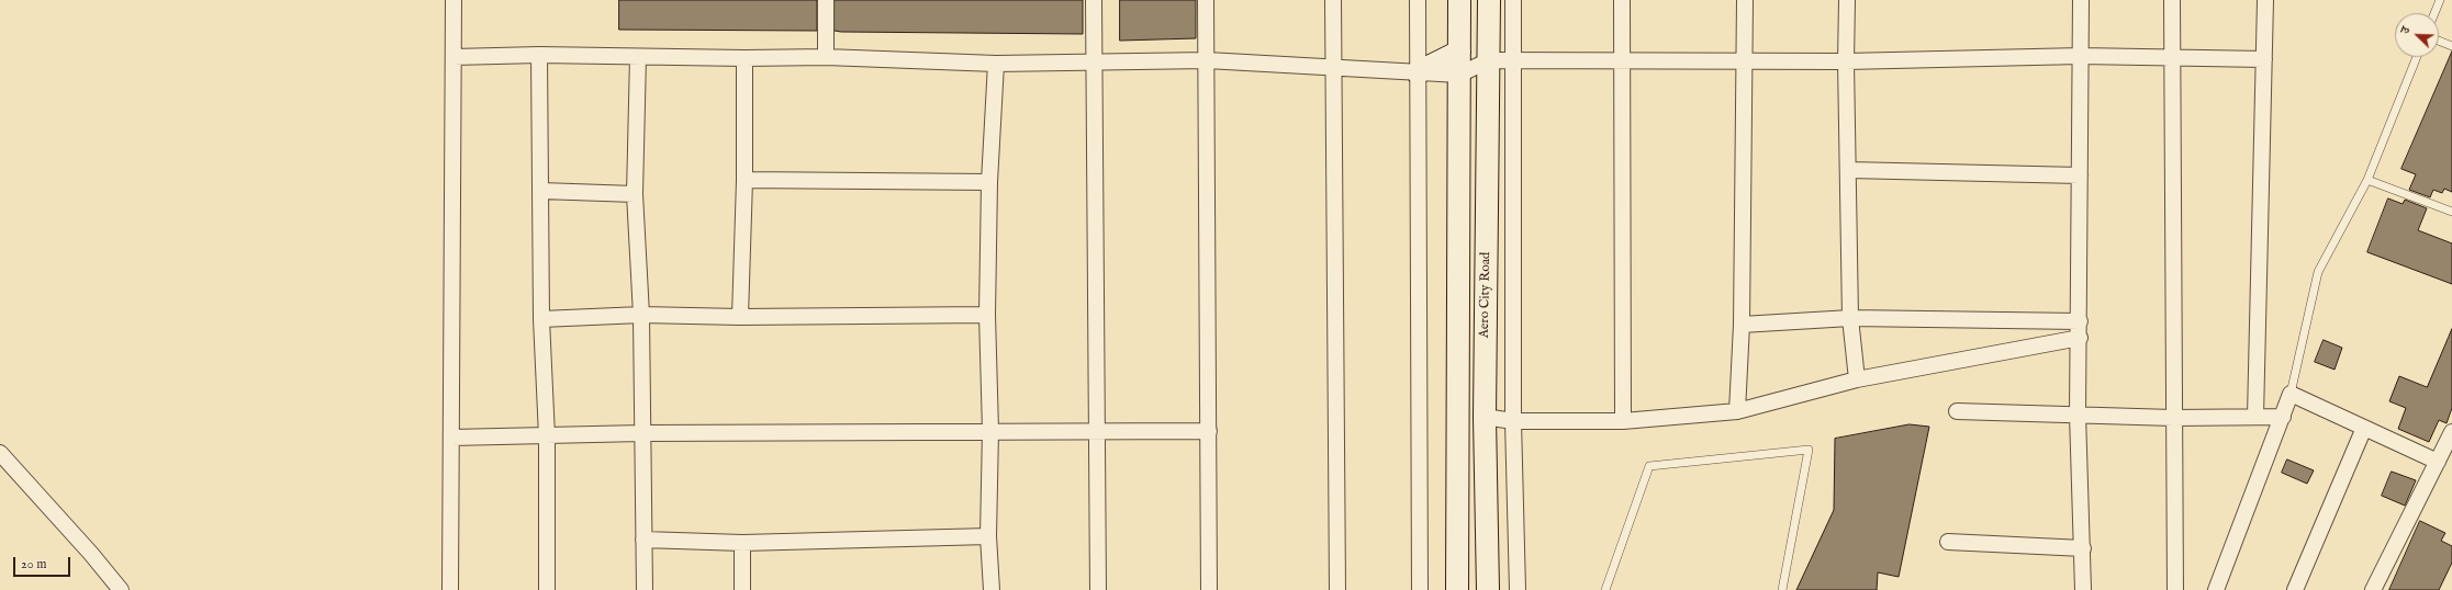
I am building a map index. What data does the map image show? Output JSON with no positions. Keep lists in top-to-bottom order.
{
  "streets": {
    "street": ["Aero City Road"]
  },
  "scale_bar": "20 m",
  "north": "top left"
}
